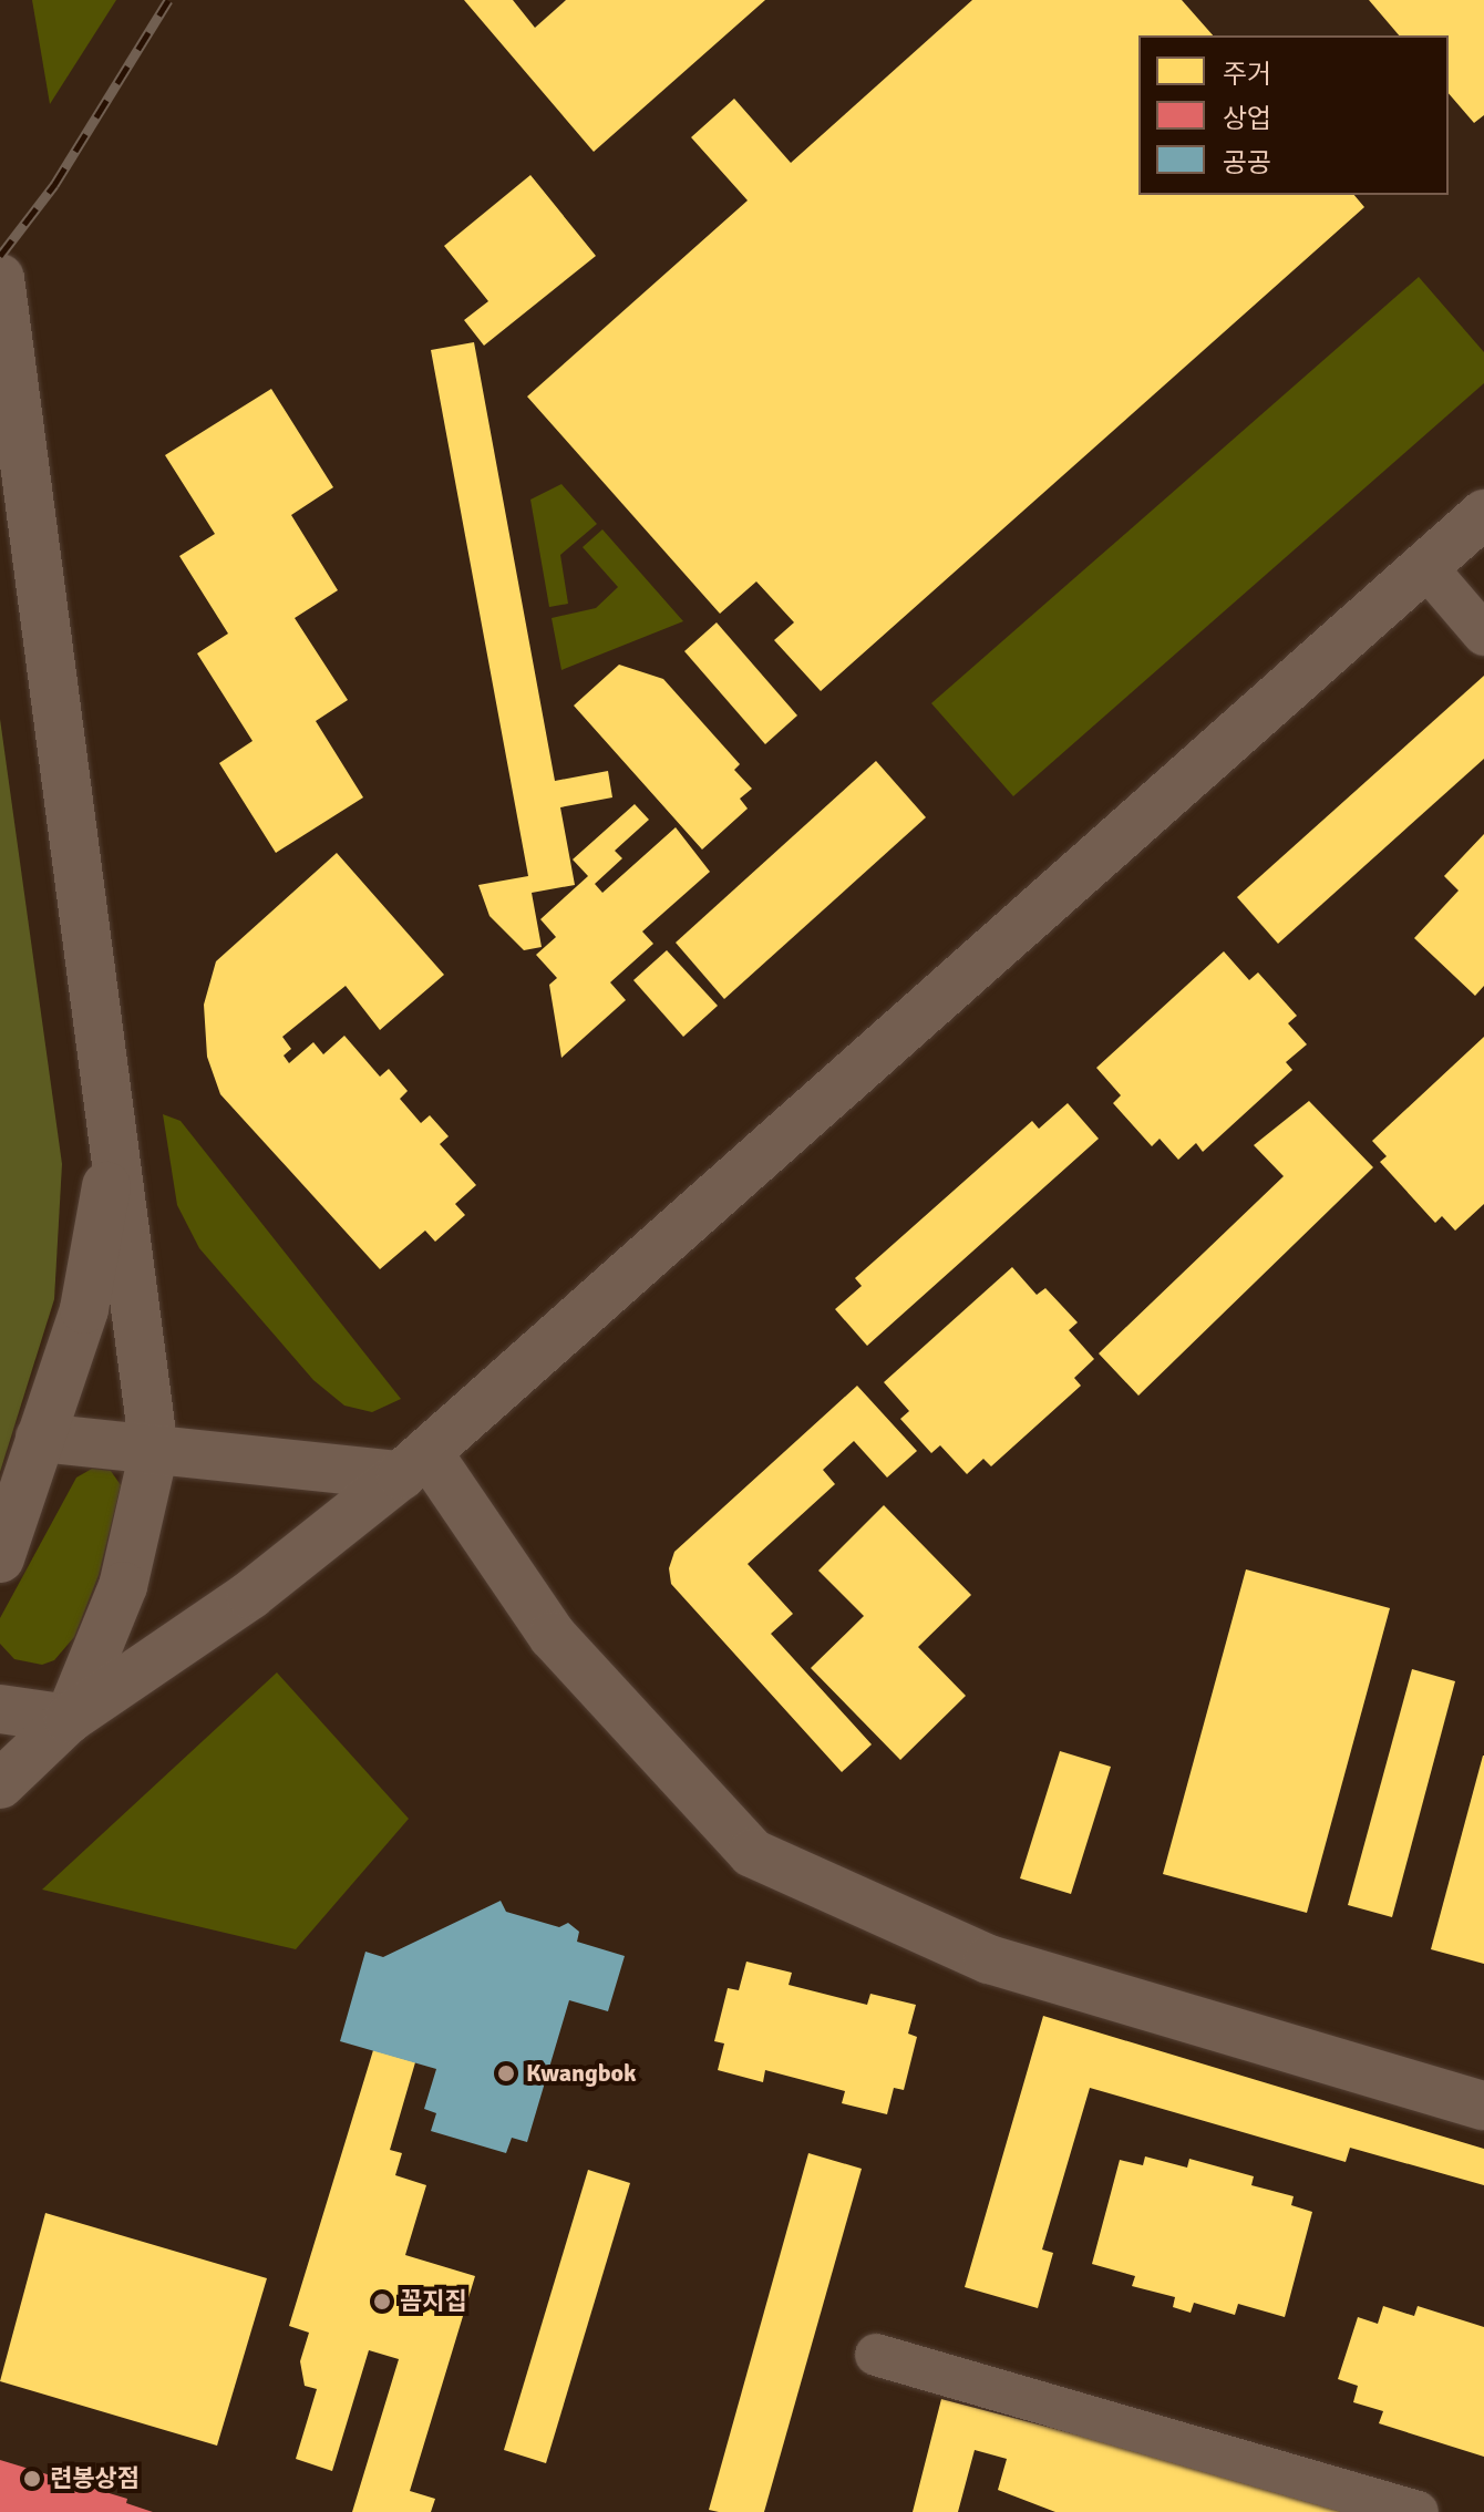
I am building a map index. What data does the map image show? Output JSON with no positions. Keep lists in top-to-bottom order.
{
  "places": ["Kwangbok", "꼼지집", "련봉상점"],
  "legend": ["주거", "상업", "공공"]
}
